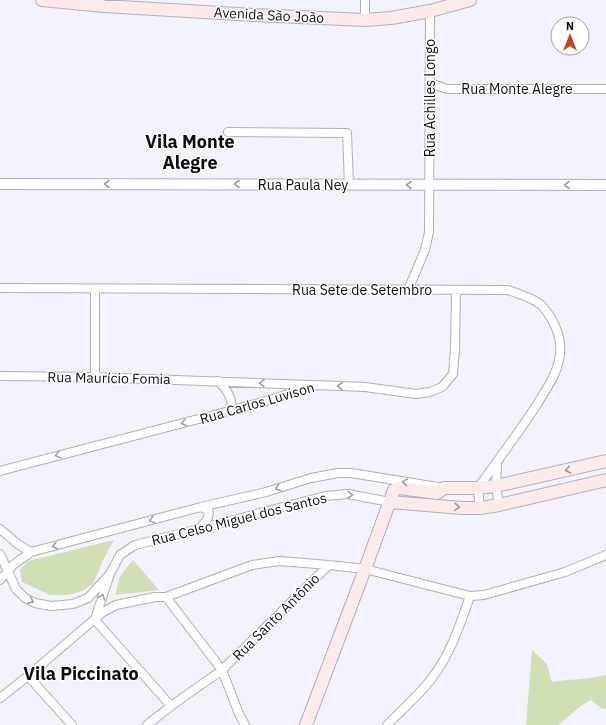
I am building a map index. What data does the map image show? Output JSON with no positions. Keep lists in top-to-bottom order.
{
  "streets": {
    "main road": ["Avenida São João", "Rua Celso Miguel dos Santos"],
    "street": [
      "Rua Monte Alegre",
      "Rua Achilles Longo",
      "Rua Paula Ney",
      "Rua Sete de Setembro",
      "Rua Maurício Fomia",
      "Rua Carlos Luvison",
      "Rua Santo Antônio"
    ]
  },
  "crossings": [
    ["Avenida São João", "Rua Achilles Longo"],
    ["Rua Monte Alegre", "Rua Achilles Longo"],
    ["Rua Achilles Longo", "Rua Paula Ney"],
    ["Rua Achilles Longo", "Rua Sete de Setembro"],
    ["Rua Sete de Setembro", "Rua Carlos Luvison"],
    ["Rua Sete de Setembro", "Rua Celso Miguel dos Santos"],
    ["Rua Maurício Fomia", "Rua Carlos Luvison"]
  ],
  "one_way": ["Rua Paula Ney", "Rua Carlos Luvison"],
  "districts": ["Vila Monte Alegre", "Vila Piccinato"],
  "north": "top"
}
